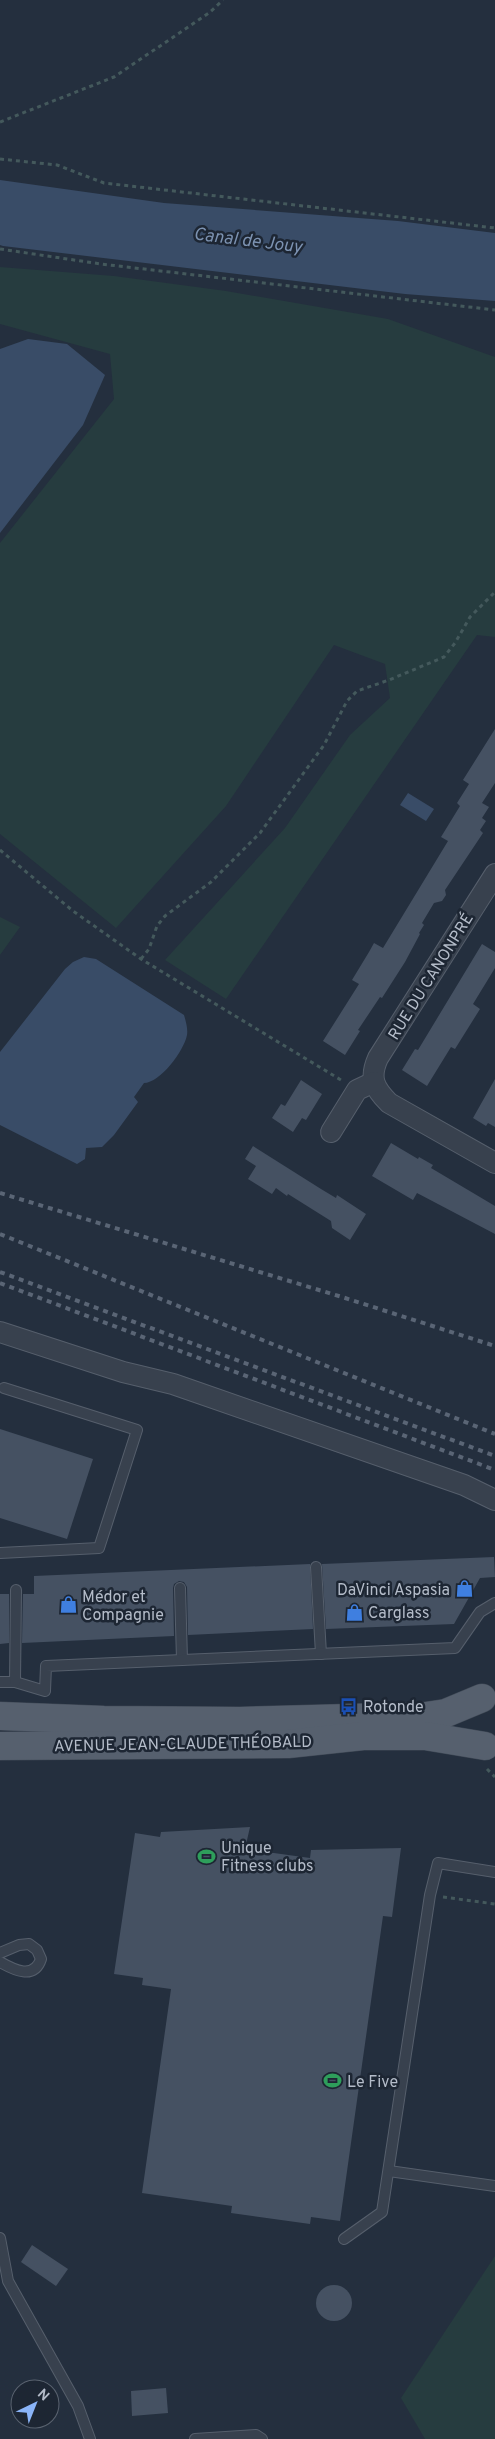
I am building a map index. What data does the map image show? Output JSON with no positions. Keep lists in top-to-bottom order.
{
  "streets": {
    "main road": ["AVENUE JEAN-CLAUDE THÉOBALD"],
    "street": ["RUE DU CANONPRÉ"]
  },
  "water": ["Canal de Jouy"],
  "places": {
    "shop": ["DaVinci Aspasia", "Médor et Compagnie", "Carglass"],
    "bus stop": ["Rotonde"],
    "sports": ["Unique Fitness clubs", "Le Five"]
  },
  "north": "top right"
}
